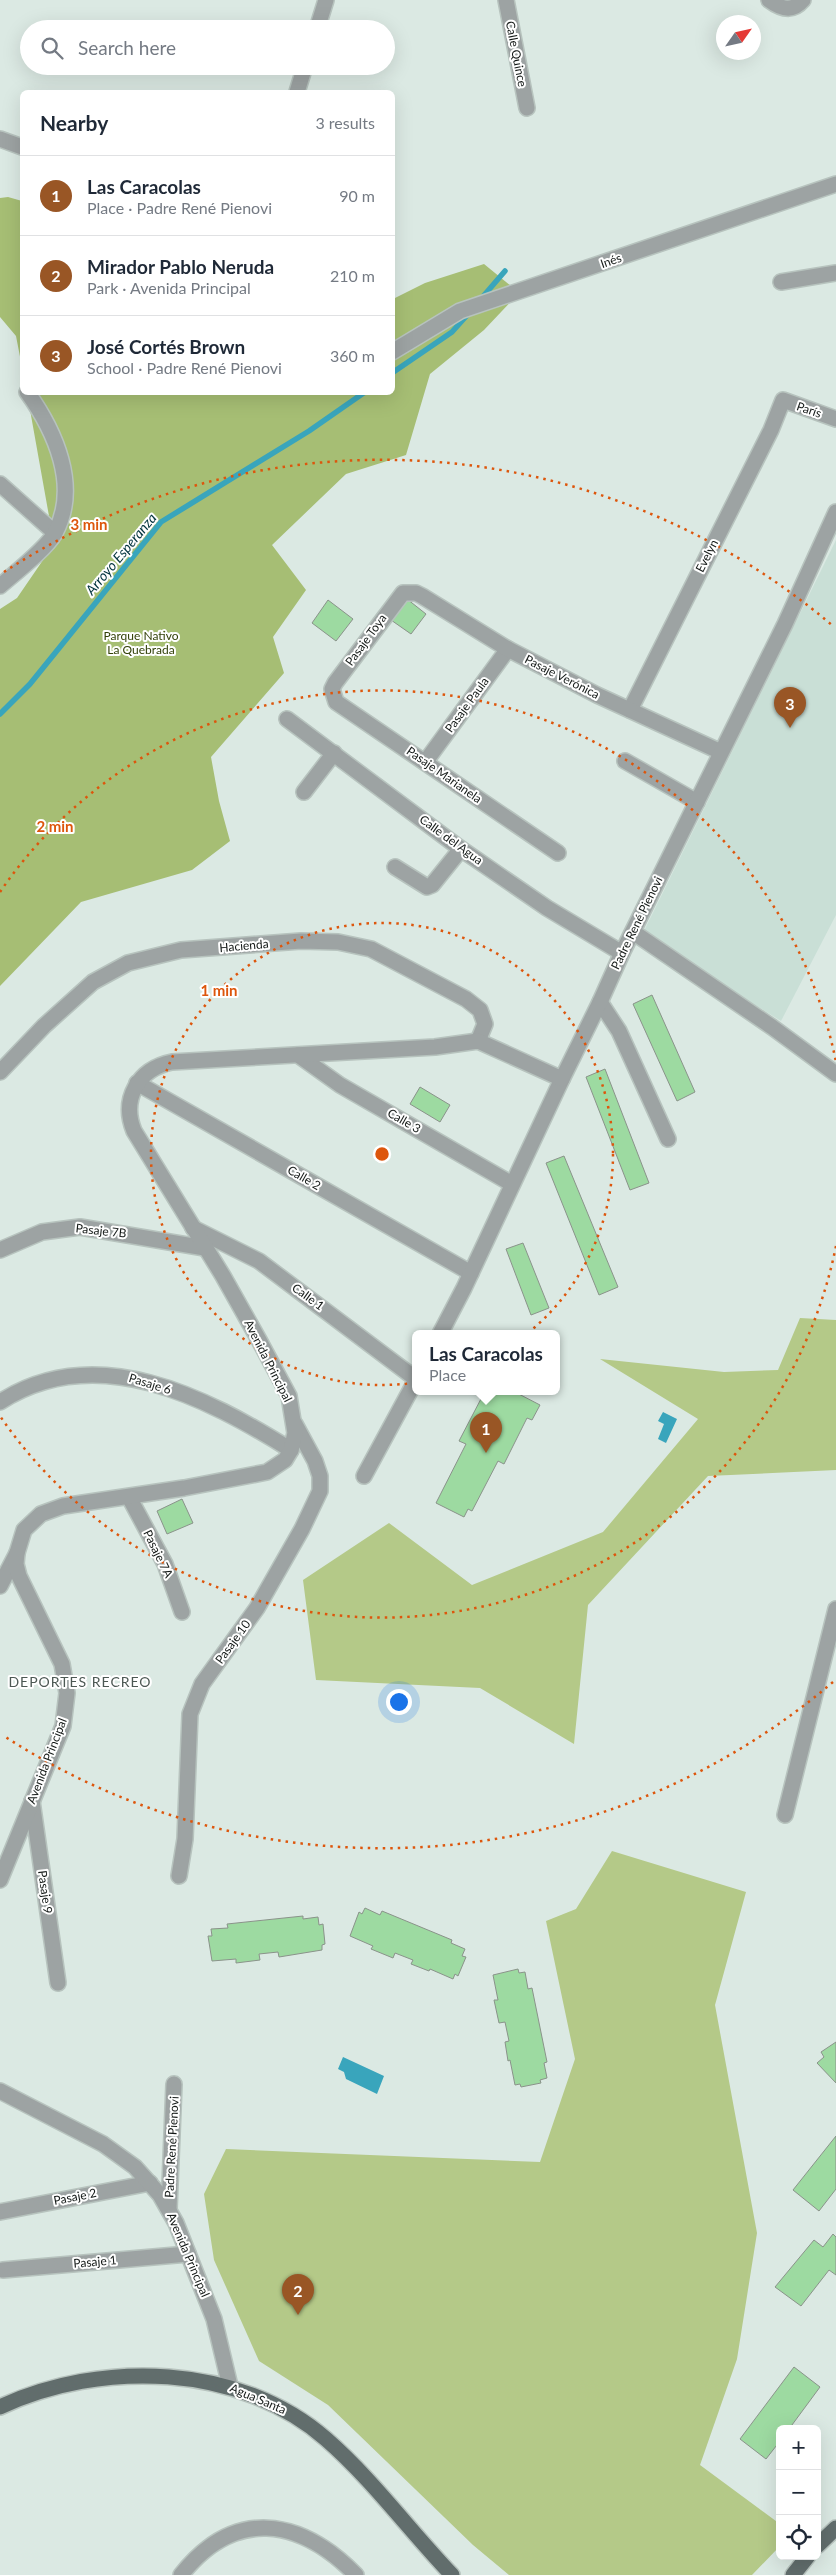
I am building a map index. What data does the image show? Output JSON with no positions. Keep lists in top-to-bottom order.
{
  "streets": {
    "main road": ["Agua Santa"],
    "street": [
      "Calle Quince",
      "Inés",
      "París",
      "Evelyn",
      "Pasaje Toya",
      "Pasaje Verónica",
      "Pasaje Paula",
      "Pasaje Marianela",
      "Calle del Agua",
      "Padre René Pienovi",
      "Hacienda",
      "Calle 3",
      "Calle 2",
      "Pasaje 7B",
      "Calle 1",
      "Avenida Principal",
      "Pasaje 6",
      "Pasaje 7A",
      "Pasaje 10",
      "Pasaje 9",
      "Pasaje 2",
      "Pasaje 1"
    ]
  },
  "crossings": [
    ["París", "Evelyn"],
    ["Evelyn", "Pasaje Verónica"],
    ["Pasaje Toya", "Pasaje Verónica"],
    ["Pasaje Toya", "Pasaje Marianela"],
    ["Pasaje Verónica", "Pasaje Paula"],
    ["Pasaje Verónica", "Padre René Pienovi"],
    ["Pasaje Paula", "Pasaje Marianela"],
    ["Calle del Agua", "Padre René Pienovi"],
    ["Padre René Pienovi", "Calle 3"],
    ["Padre René Pienovi", "Calle 2"],
    ["Padre René Pienovi", "Avenida Principal"],
    ["Calle 2", "Avenida Principal"],
    ["Pasaje 7B", "Avenida Principal"],
    ["Calle 1", "Avenida Principal"],
    ["Avenida Principal", "Pasaje 6"],
    ["Avenida Principal", "Pasaje 10"],
    ["Avenida Principal", "Pasaje 9"],
    ["Avenida Principal", "Pasaje 2"],
    ["Avenida Principal", "Pasaje 1"],
    ["Avenida Principal", "Agua Santa"]
  ],
  "districts": ["DEPORTES RECREO"],
  "water": ["Arroyo Esperanza"],
  "parks": ["Parque Nativo La Quebrada"],
  "north": "top right",
  "page": {
    "search": "Search here",
    "heading": ["Nearby", "3 results"],
    "list": [
      {
        "mark": "1",
        "name": "Las Caracolas",
        "note": "Place · Padre René Pienovi",
        "value": "90 m"
      },
      {
        "mark": "2",
        "name": "Mirador Pablo Neruda",
        "note": "Park · Avenida Principal",
        "value": "210 m"
      },
      {
        "mark": "3",
        "name": "José Cortés Brown",
        "note": "School · Padre René Pienovi",
        "value": "360 m"
      }
    ],
    "pins": ["3", "1", "2"],
    "popup": ["Las Caracolas", "Place"],
    "map_buttons": ["+", "−"]
  },
  "rings": ["3 min", "2 min", "1 min"]
}
